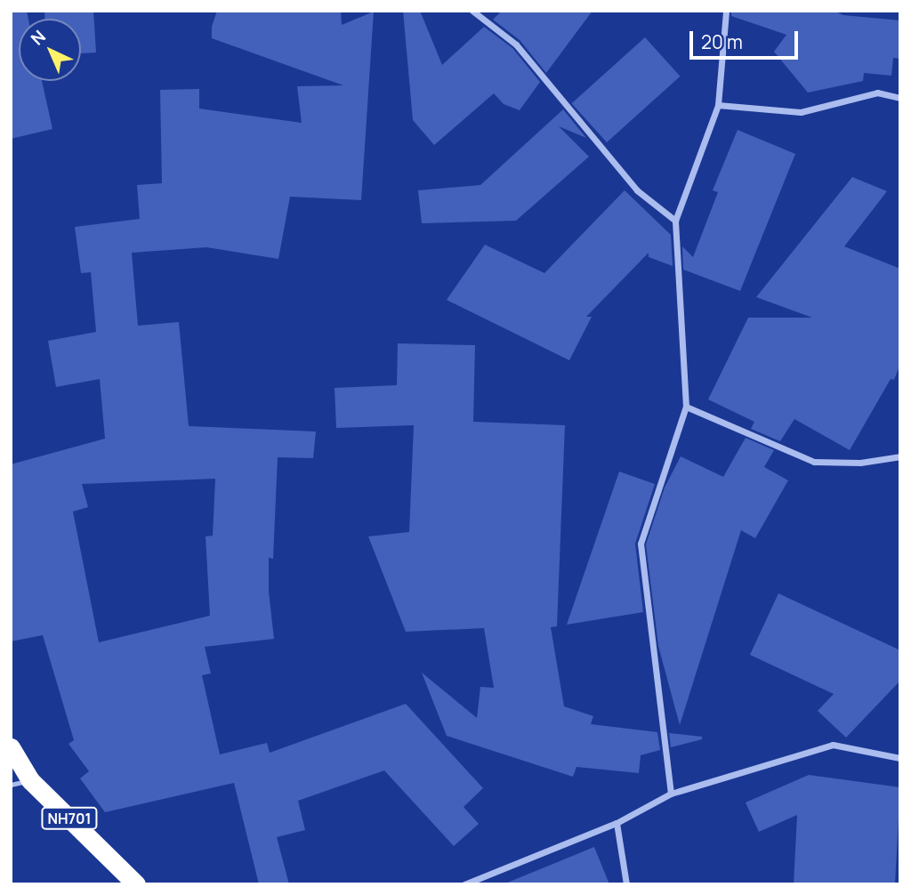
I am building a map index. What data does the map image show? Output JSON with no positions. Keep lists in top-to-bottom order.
{
  "streets": {
    "highway": ["NH701"]
  },
  "scale_bar": "20 m",
  "north": "top left"
}
